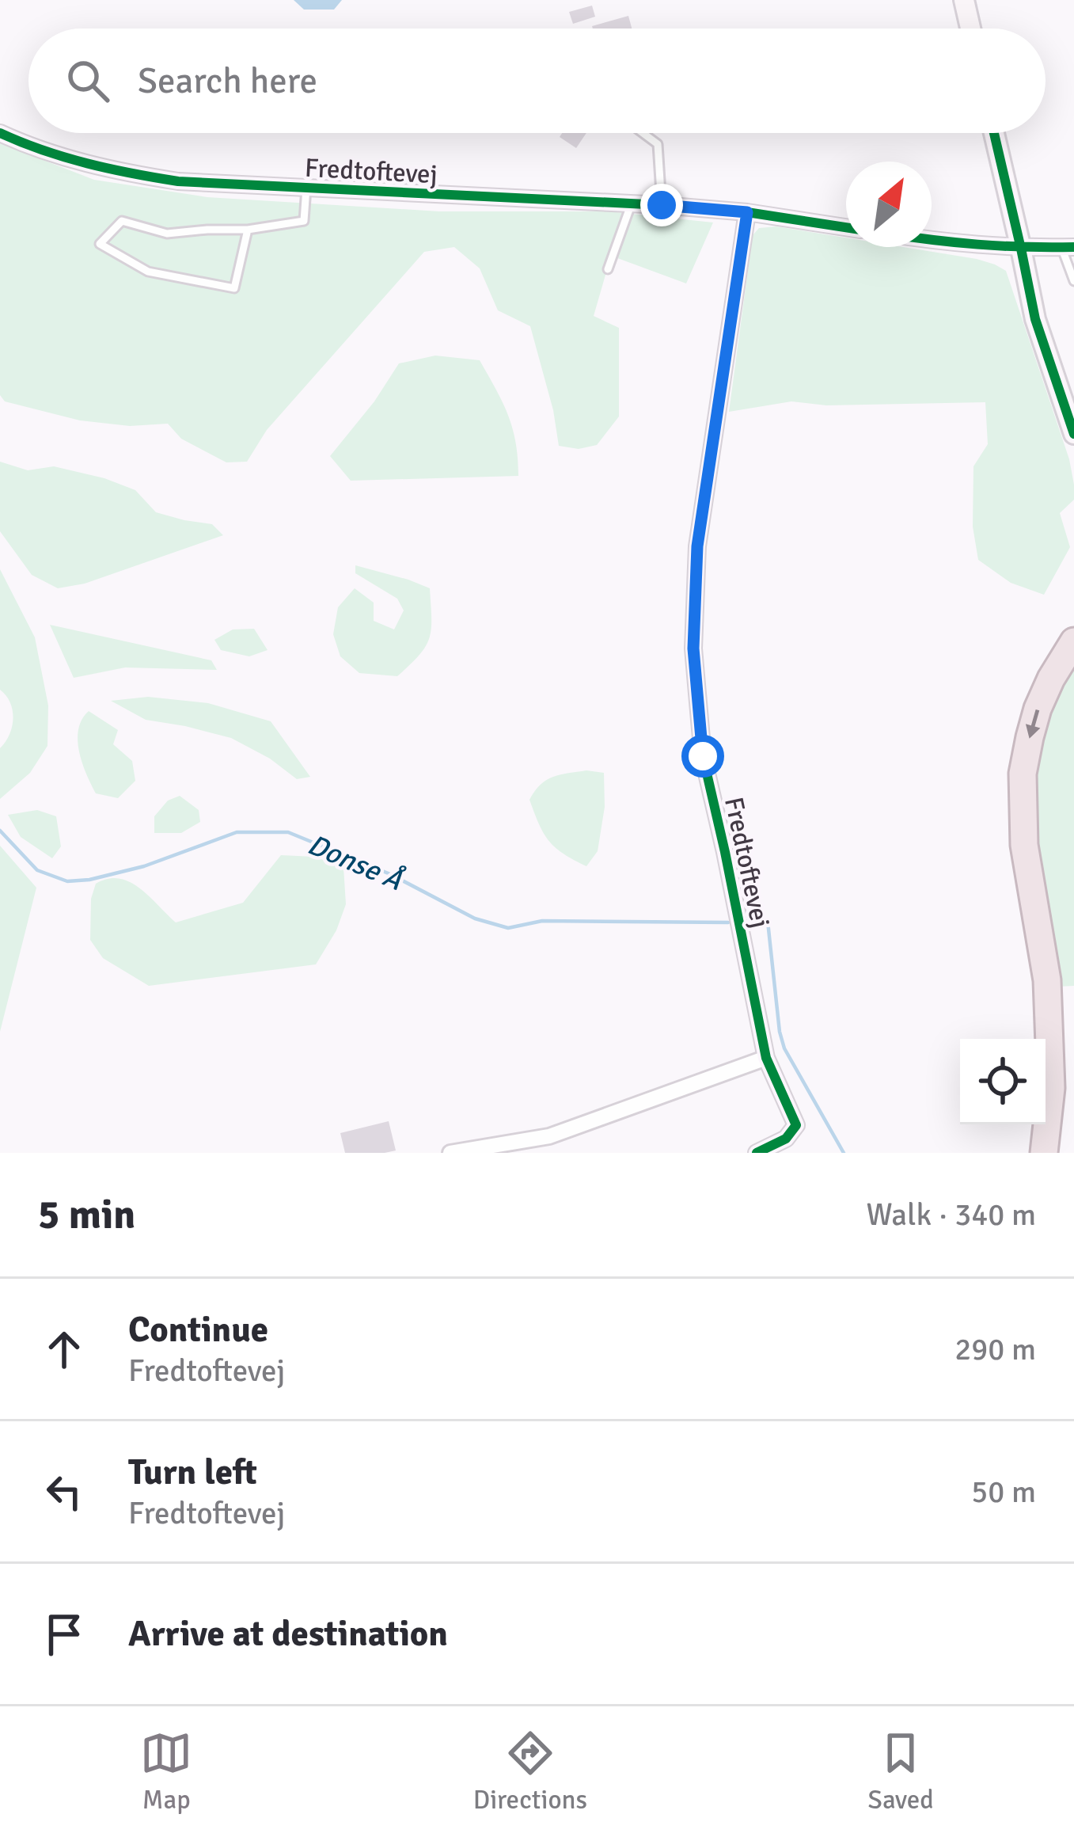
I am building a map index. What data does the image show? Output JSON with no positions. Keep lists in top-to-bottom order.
{
  "streets": {
    "street": ["Fredtoftevej"]
  },
  "water": ["Donse Å"],
  "north": "top right",
  "page": {
    "search": "Search here",
    "heading": ["5 min", "Walk · 340 m"],
    "list": [
      ["Continue", "Fredtoftevej", "290 m"],
      ["Turn left", "Fredtoftevej", "50 m"],
      "Arrive at destination"
    ],
    "nav": ["Map", "Directions", "Saved"]
  }
}
